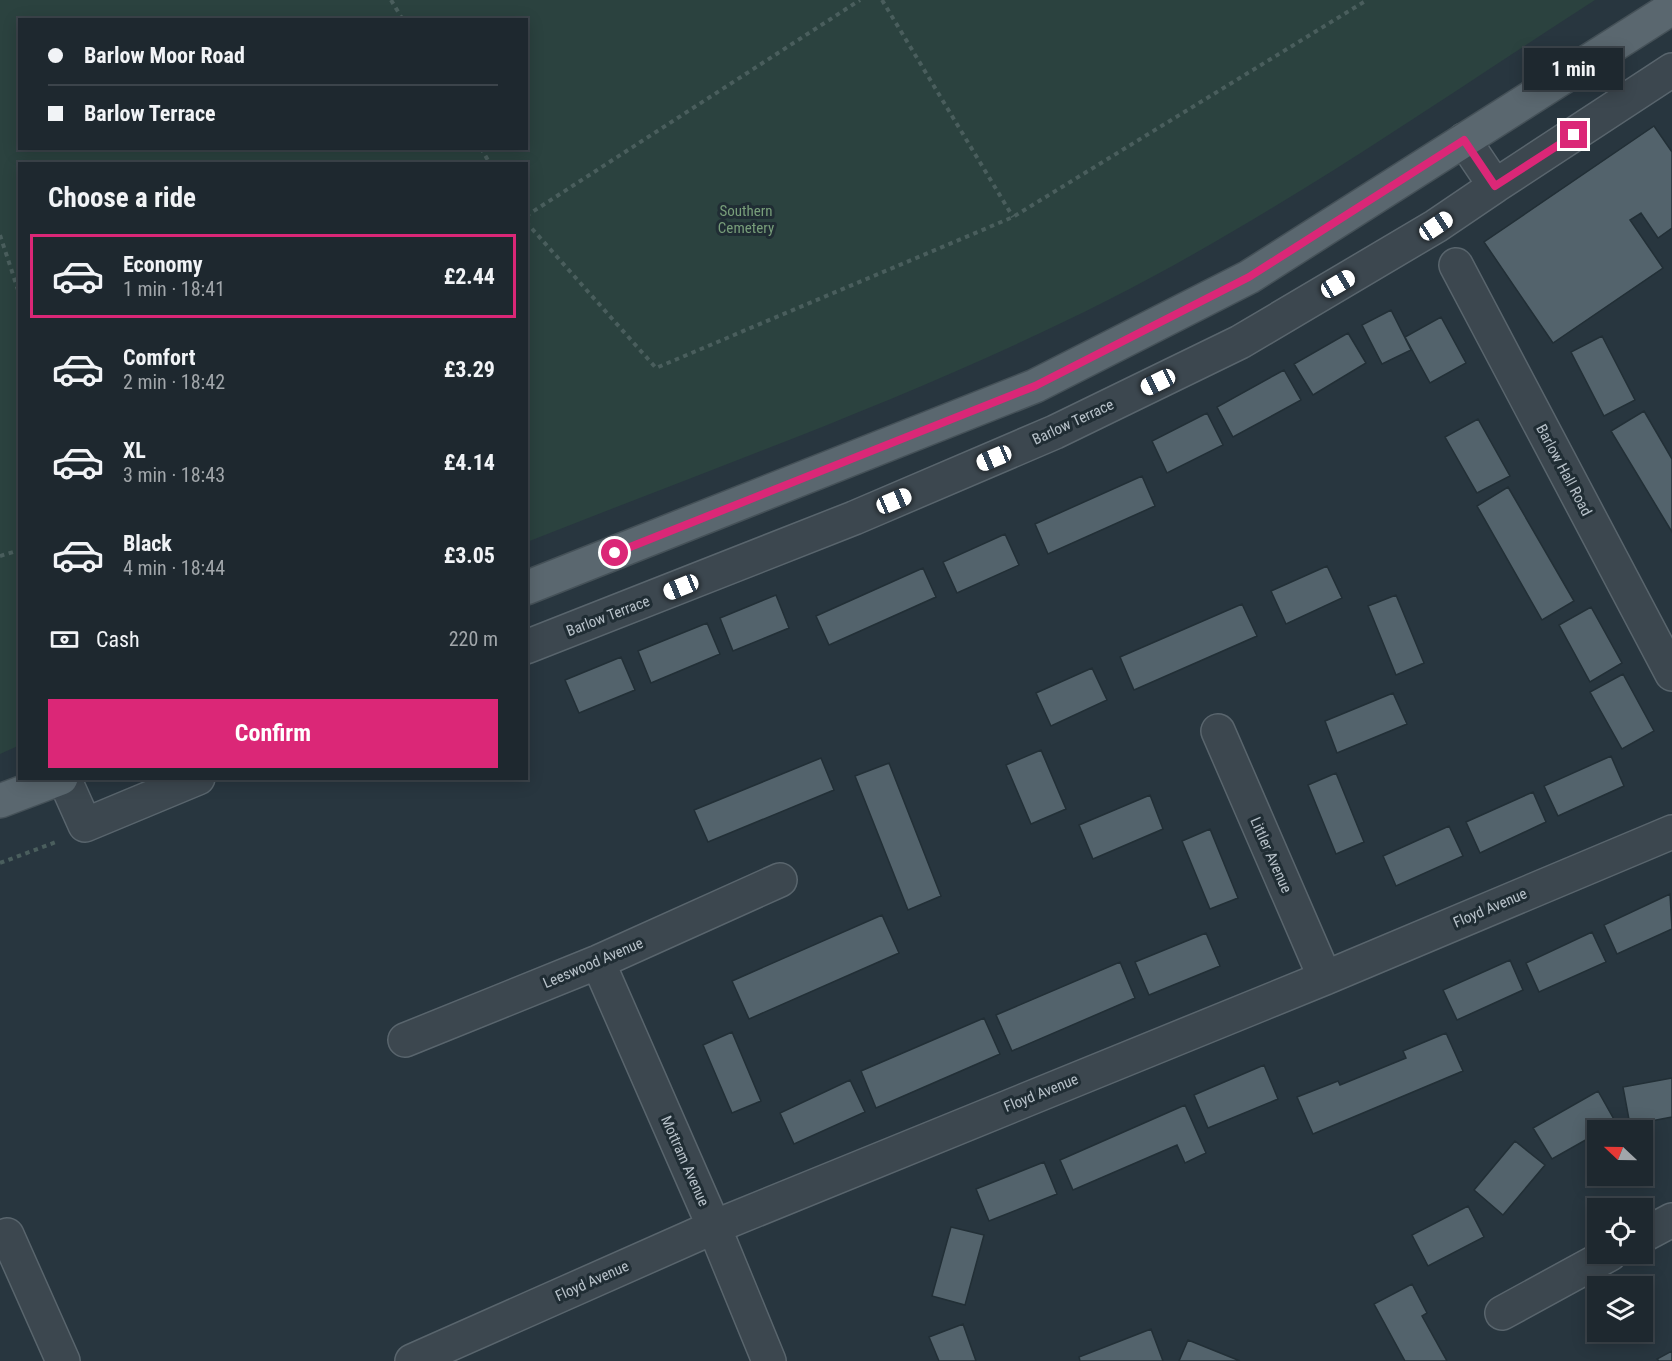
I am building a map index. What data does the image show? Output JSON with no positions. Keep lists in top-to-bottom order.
{
  "streets": {
    "street": [
      "Barlow Terrace",
      "Barlow Hall Road",
      "Littler Avenue",
      "Floyd Avenue",
      "Leeswood Avenue",
      "Mottram Avenue"
    ]
  },
  "crossings": [
    ["Littler Avenue", "Floyd Avenue"],
    ["Floyd Avenue", "Mottram Avenue"],
    ["Leeswood Avenue", "Mottram Avenue"]
  ],
  "parks": ["Southern Cemetery"],
  "north": "left",
  "page": {
    "banner": ["Barlow Moor Road", "Barlow Terrace"],
    "bubble": "1 min",
    "heading": "Choose a ride",
    "list": [
      {
        "name": "Economy",
        "note": "1 min · 18:41",
        "value": "£2.44"
      },
      {
        "name": "Comfort",
        "note": "2 min · 18:42",
        "value": "£3.29"
      },
      {
        "name": "XL",
        "note": "3 min · 18:43",
        "value": "£4.14"
      },
      {
        "name": "Black",
        "note": "4 min · 18:44",
        "value": "£3.05"
      }
    ],
    "pay": ["Cash", "220 m"],
    "buttons": "Confirm"
  }
}
